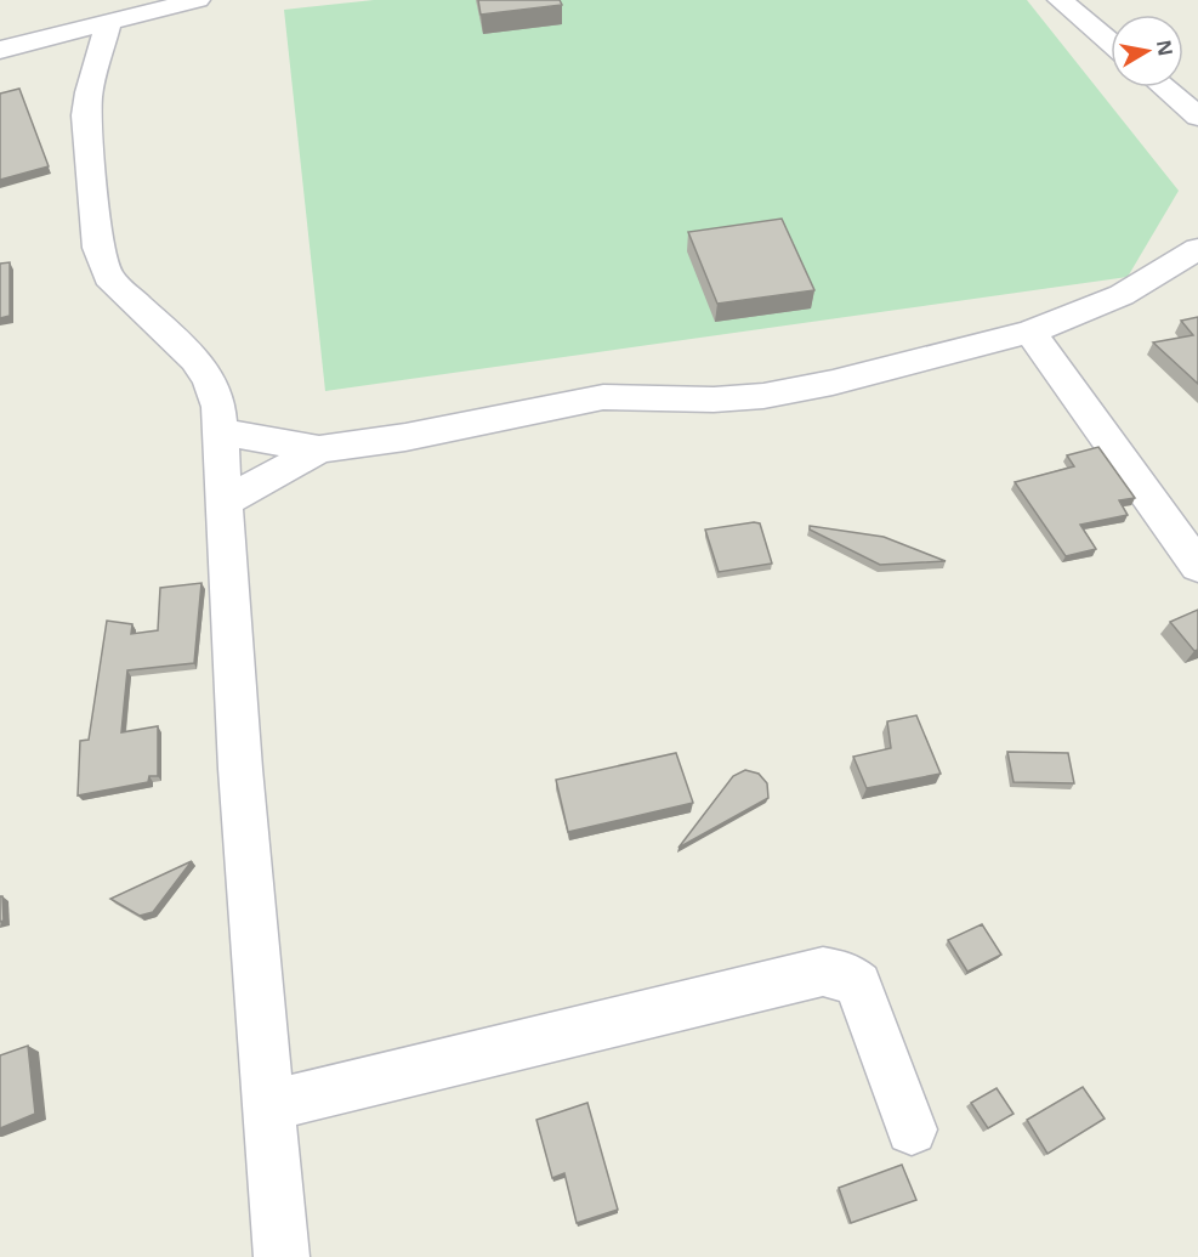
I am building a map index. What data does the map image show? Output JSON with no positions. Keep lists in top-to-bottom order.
{
  "north": "right"
}
